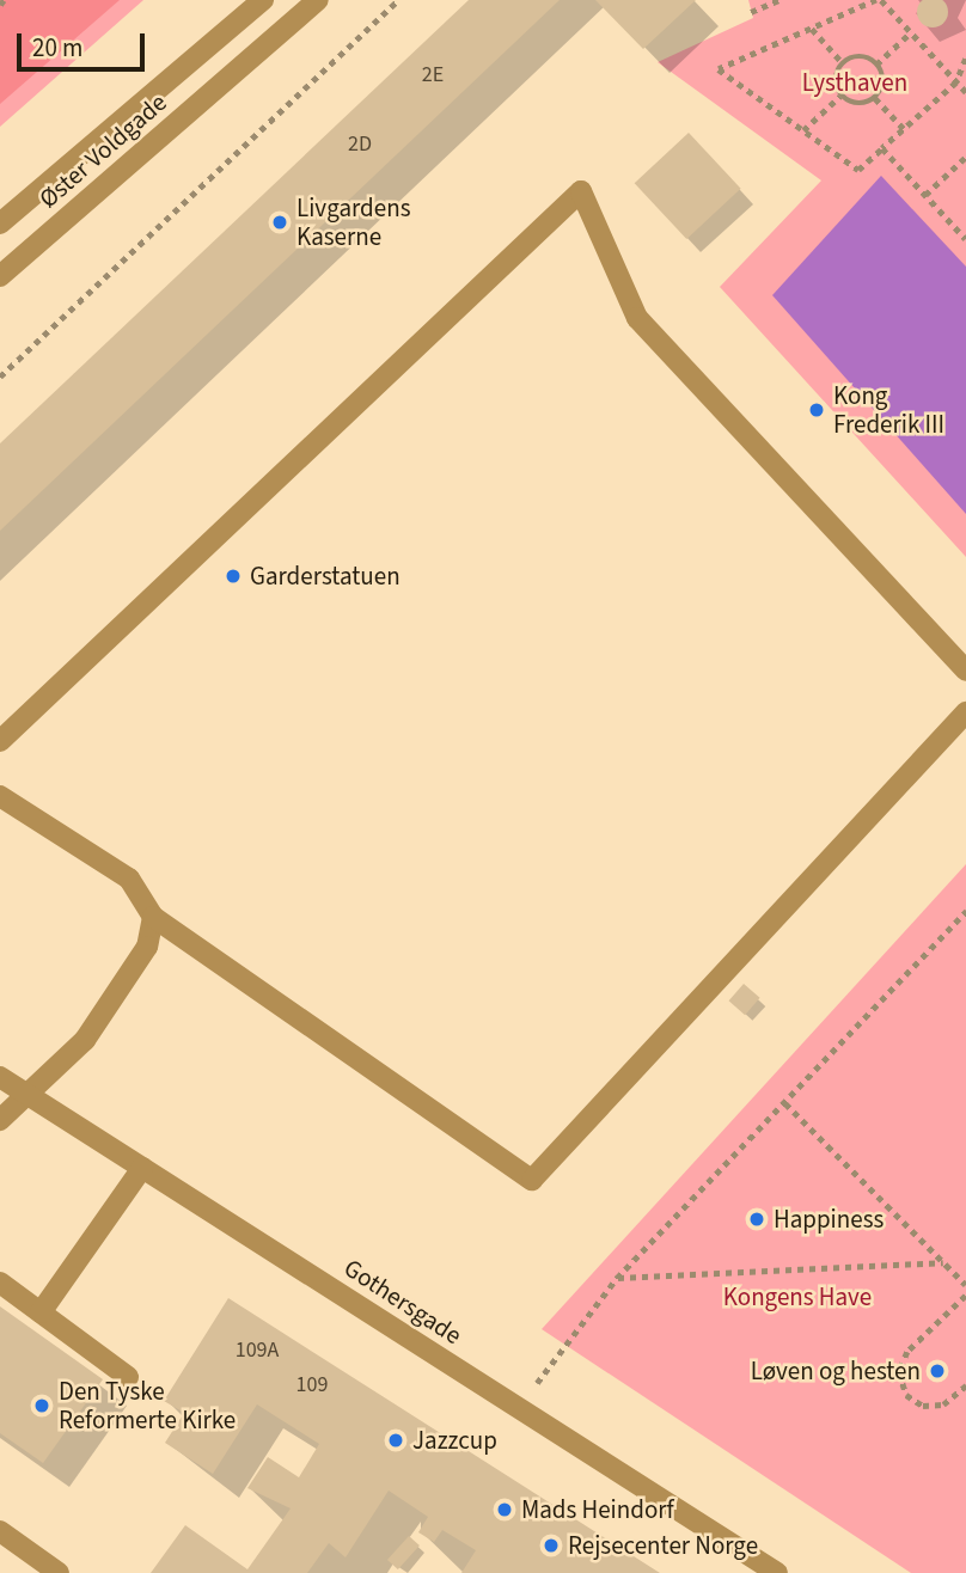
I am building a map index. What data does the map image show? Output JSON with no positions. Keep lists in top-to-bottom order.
{
  "streets": {
    "street": ["Øster Voldgade", "Gothersgade"]
  },
  "parks": ["Lysthaven", "Kongens Have"],
  "places": [
    "Livgardens Kaserne",
    "Kong Frederik III",
    "Garderstatuen",
    "Happiness",
    "Løven og hesten",
    "Den Tyske Reformerte Kirke",
    "Jazzcup",
    "Mads Heindorf",
    "Rejsecenter Norge"
  ],
  "house_numbers": [
    "2E",
    "2D",
    "109A",
    "109"
  ],
  "scale_bar": "20 m"
}
